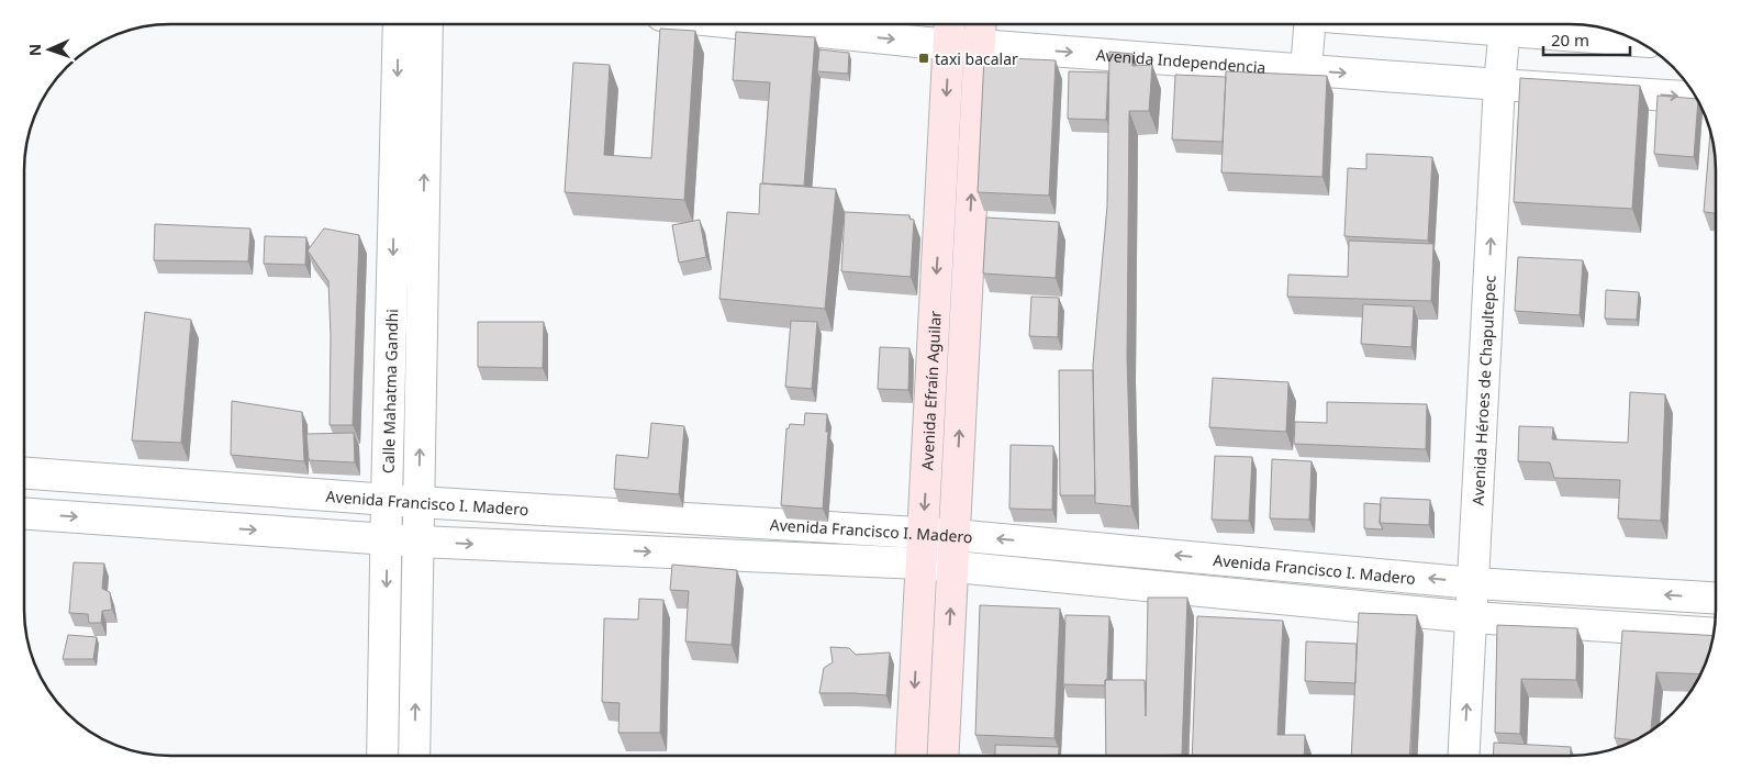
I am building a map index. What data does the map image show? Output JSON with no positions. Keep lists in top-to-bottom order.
{
  "streets": {
    "main road": ["Avenida Efraín Aguilar"],
    "street": [
      "Avenida Independencia",
      "Calle Mahatma Gandhi",
      "Avenida Héroes de Chapultepec",
      "Avenida Francisco I. Madero"
    ]
  },
  "crossings": [
    ["Avenida Independencia", "Avenida Efraín Aguilar"],
    ["Avenida Independencia", "Avenida Héroes de Chapultepec"],
    ["Calle Mahatma Gandhi", "Avenida Francisco I. Madero"],
    ["Avenida Efraín Aguilar", "Avenida Francisco I. Madero"],
    ["Avenida Héroes de Chapultepec", "Avenida Francisco I. Madero"]
  ],
  "one_way": ["Avenida Independencia", "Avenida Héroes de Chapultepec"],
  "places": {
    "transit": ["taxi bacalar"]
  },
  "scale_bar": "20 m",
  "north": "left"
}
